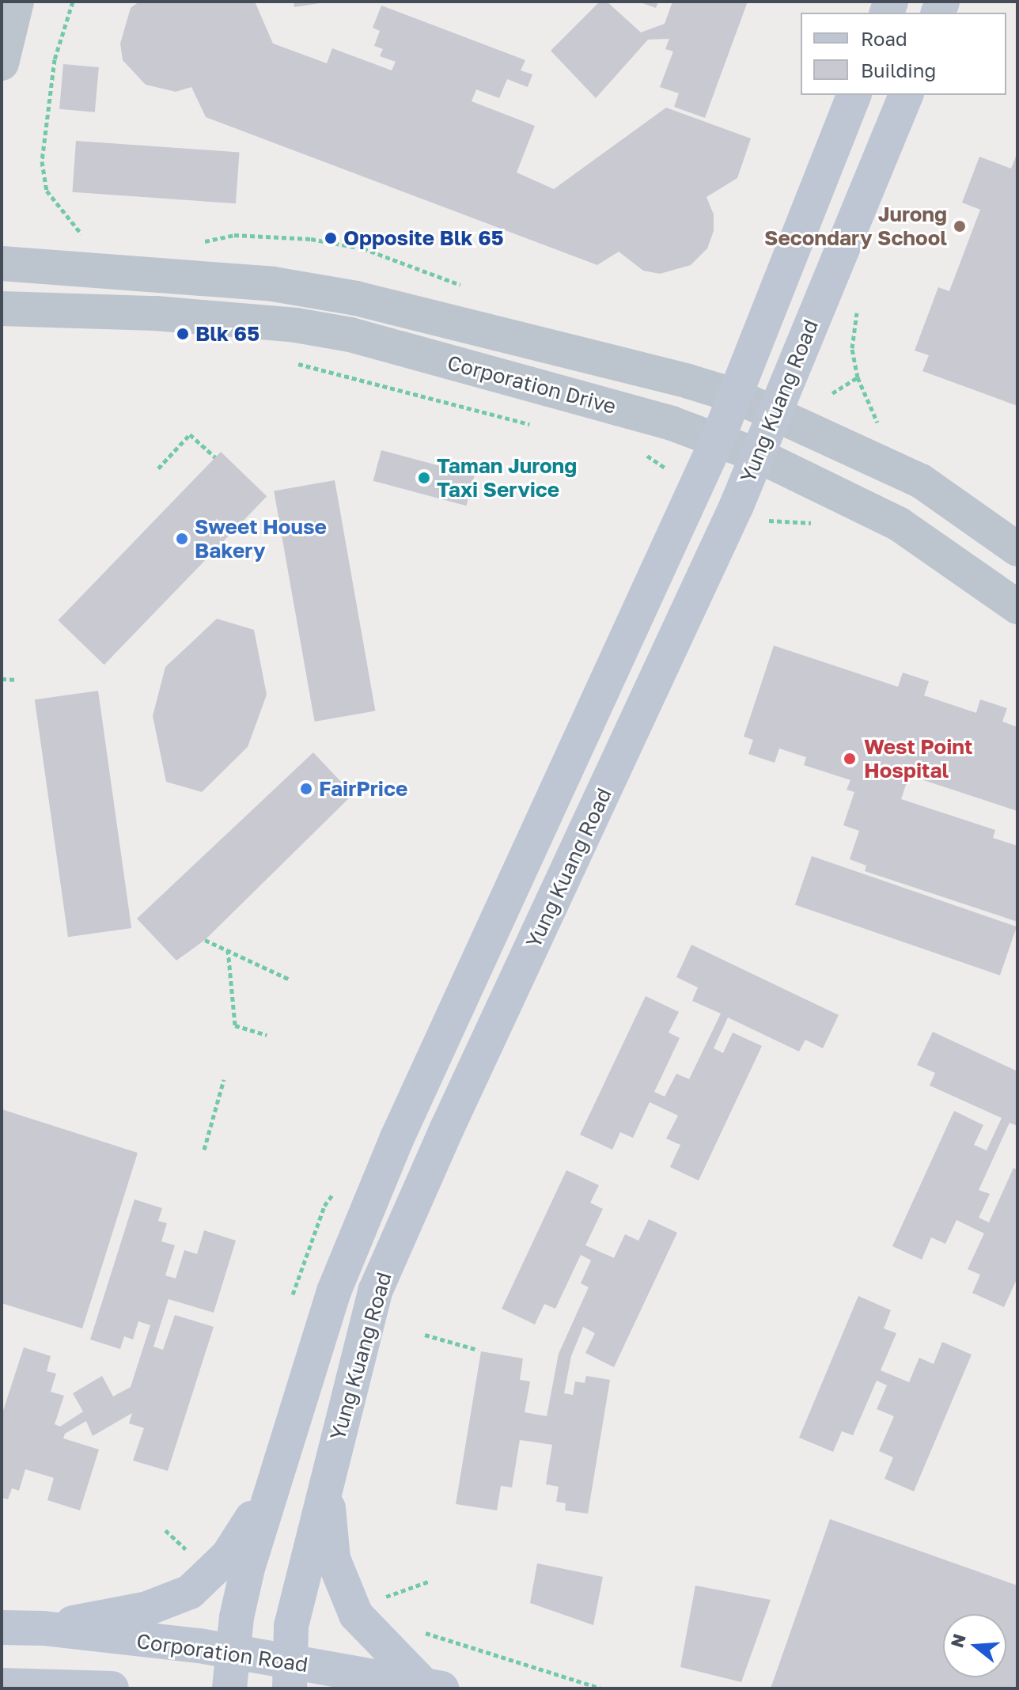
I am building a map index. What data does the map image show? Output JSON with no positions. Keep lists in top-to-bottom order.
{
  "streets": {
    "street": ["Corporation Drive", "Yung Kuang Road", "Corporation Road"]
  },
  "crossings": [
    ["Corporation Drive", "Yung Kuang Road"],
    ["Yung Kuang Road", "Corporation Road"]
  ],
  "places": [
    "Jurong Secondary School",
    "Opposite Blk 65",
    "Blk 65",
    "Taman Jurong Taxi Service",
    "Sweet House Bakery",
    "West Point Hospital",
    "FairPrice"
  ],
  "legend": ["Road", "Building"],
  "north": "left"
}
